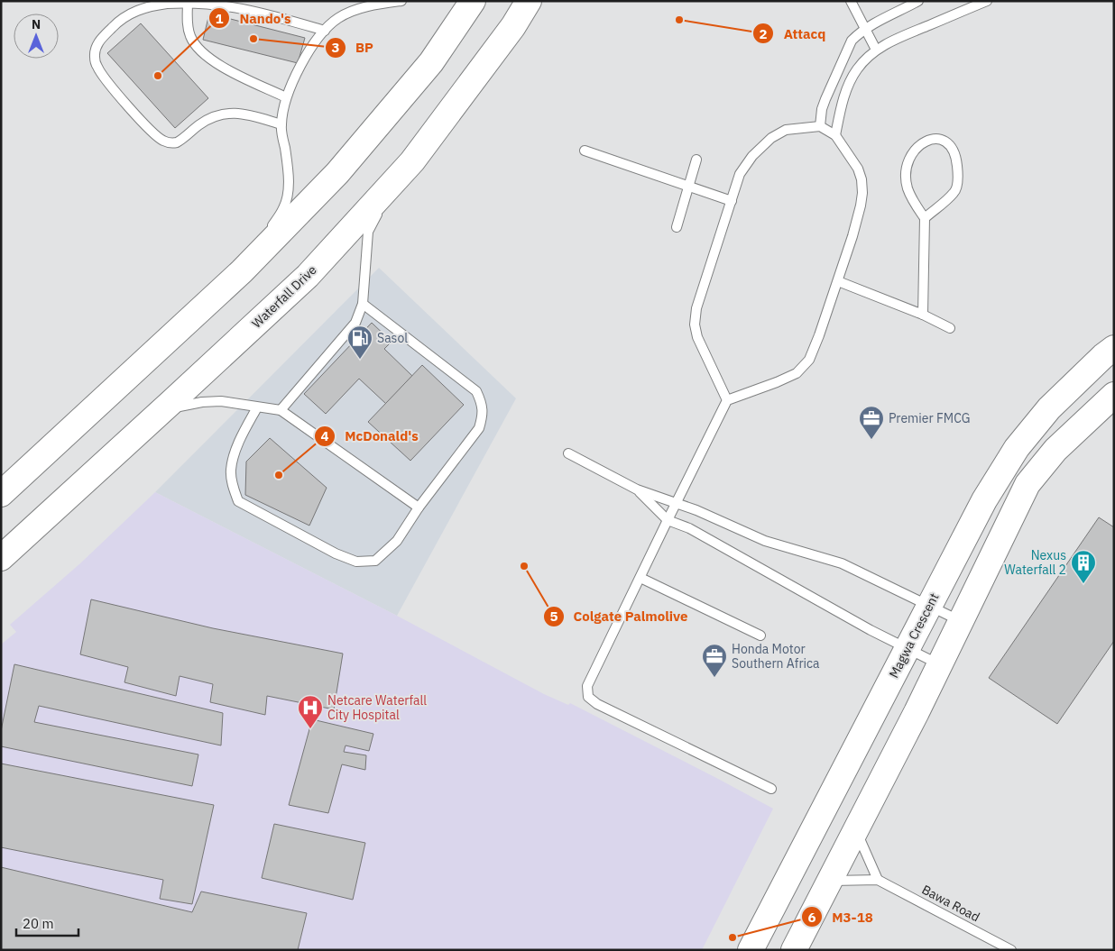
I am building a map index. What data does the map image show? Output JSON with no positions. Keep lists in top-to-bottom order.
{
  "streets": {
    "main road": ["Waterfall Drive", "Magwa Crescent"],
    "lane": ["Bawa Road"]
  },
  "places": {
    "other": [
      "Attacq",
      "BP",
      "Nando's",
      "McDonald's",
      "Colgate Palmolive",
      "M3-18"
    ],
    "fuel station": ["Sasol"],
    "office": ["Premier FMCG", "Honda Motor Southern Africa"],
    "building": ["Nexus Waterfall 2"],
    "hospital": ["Netcare Waterfall City Hospital"]
  },
  "scale_bar": "20 m",
  "north": "top"
}
